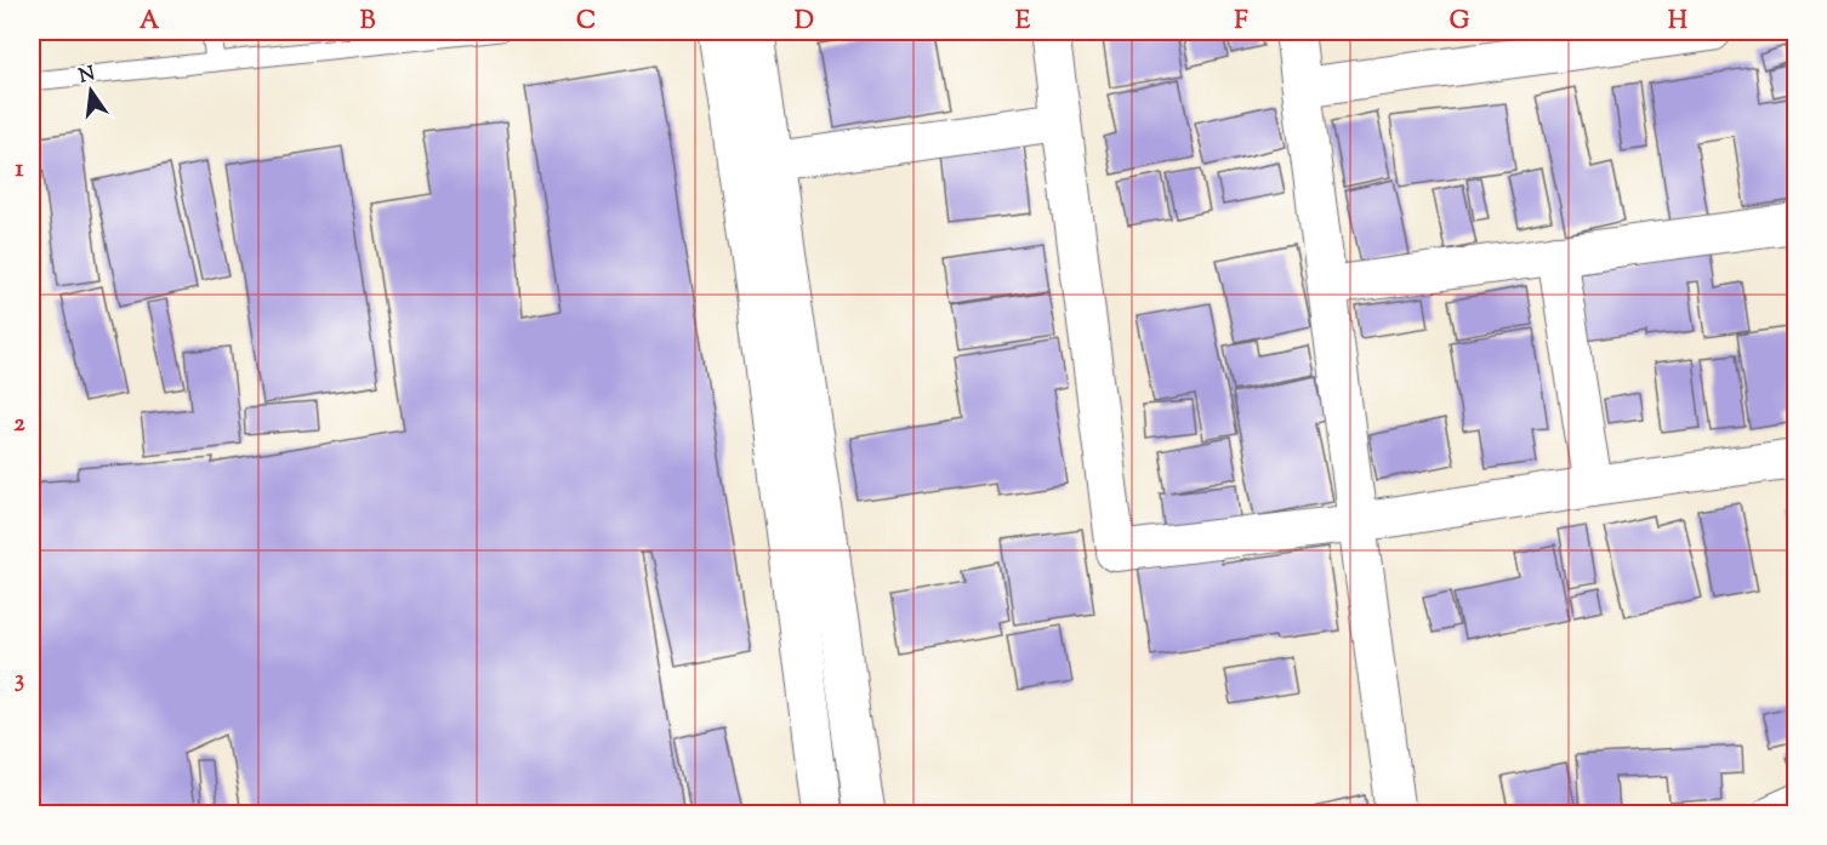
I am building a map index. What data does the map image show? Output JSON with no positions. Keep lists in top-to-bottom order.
{
  "north": "top",
  "grid": {
    "columns": [
      "A",
      "B",
      "C",
      "D",
      "E",
      "F",
      "G",
      "H"
    ],
    "rows": ["1", "2", "3"]
  }
}
